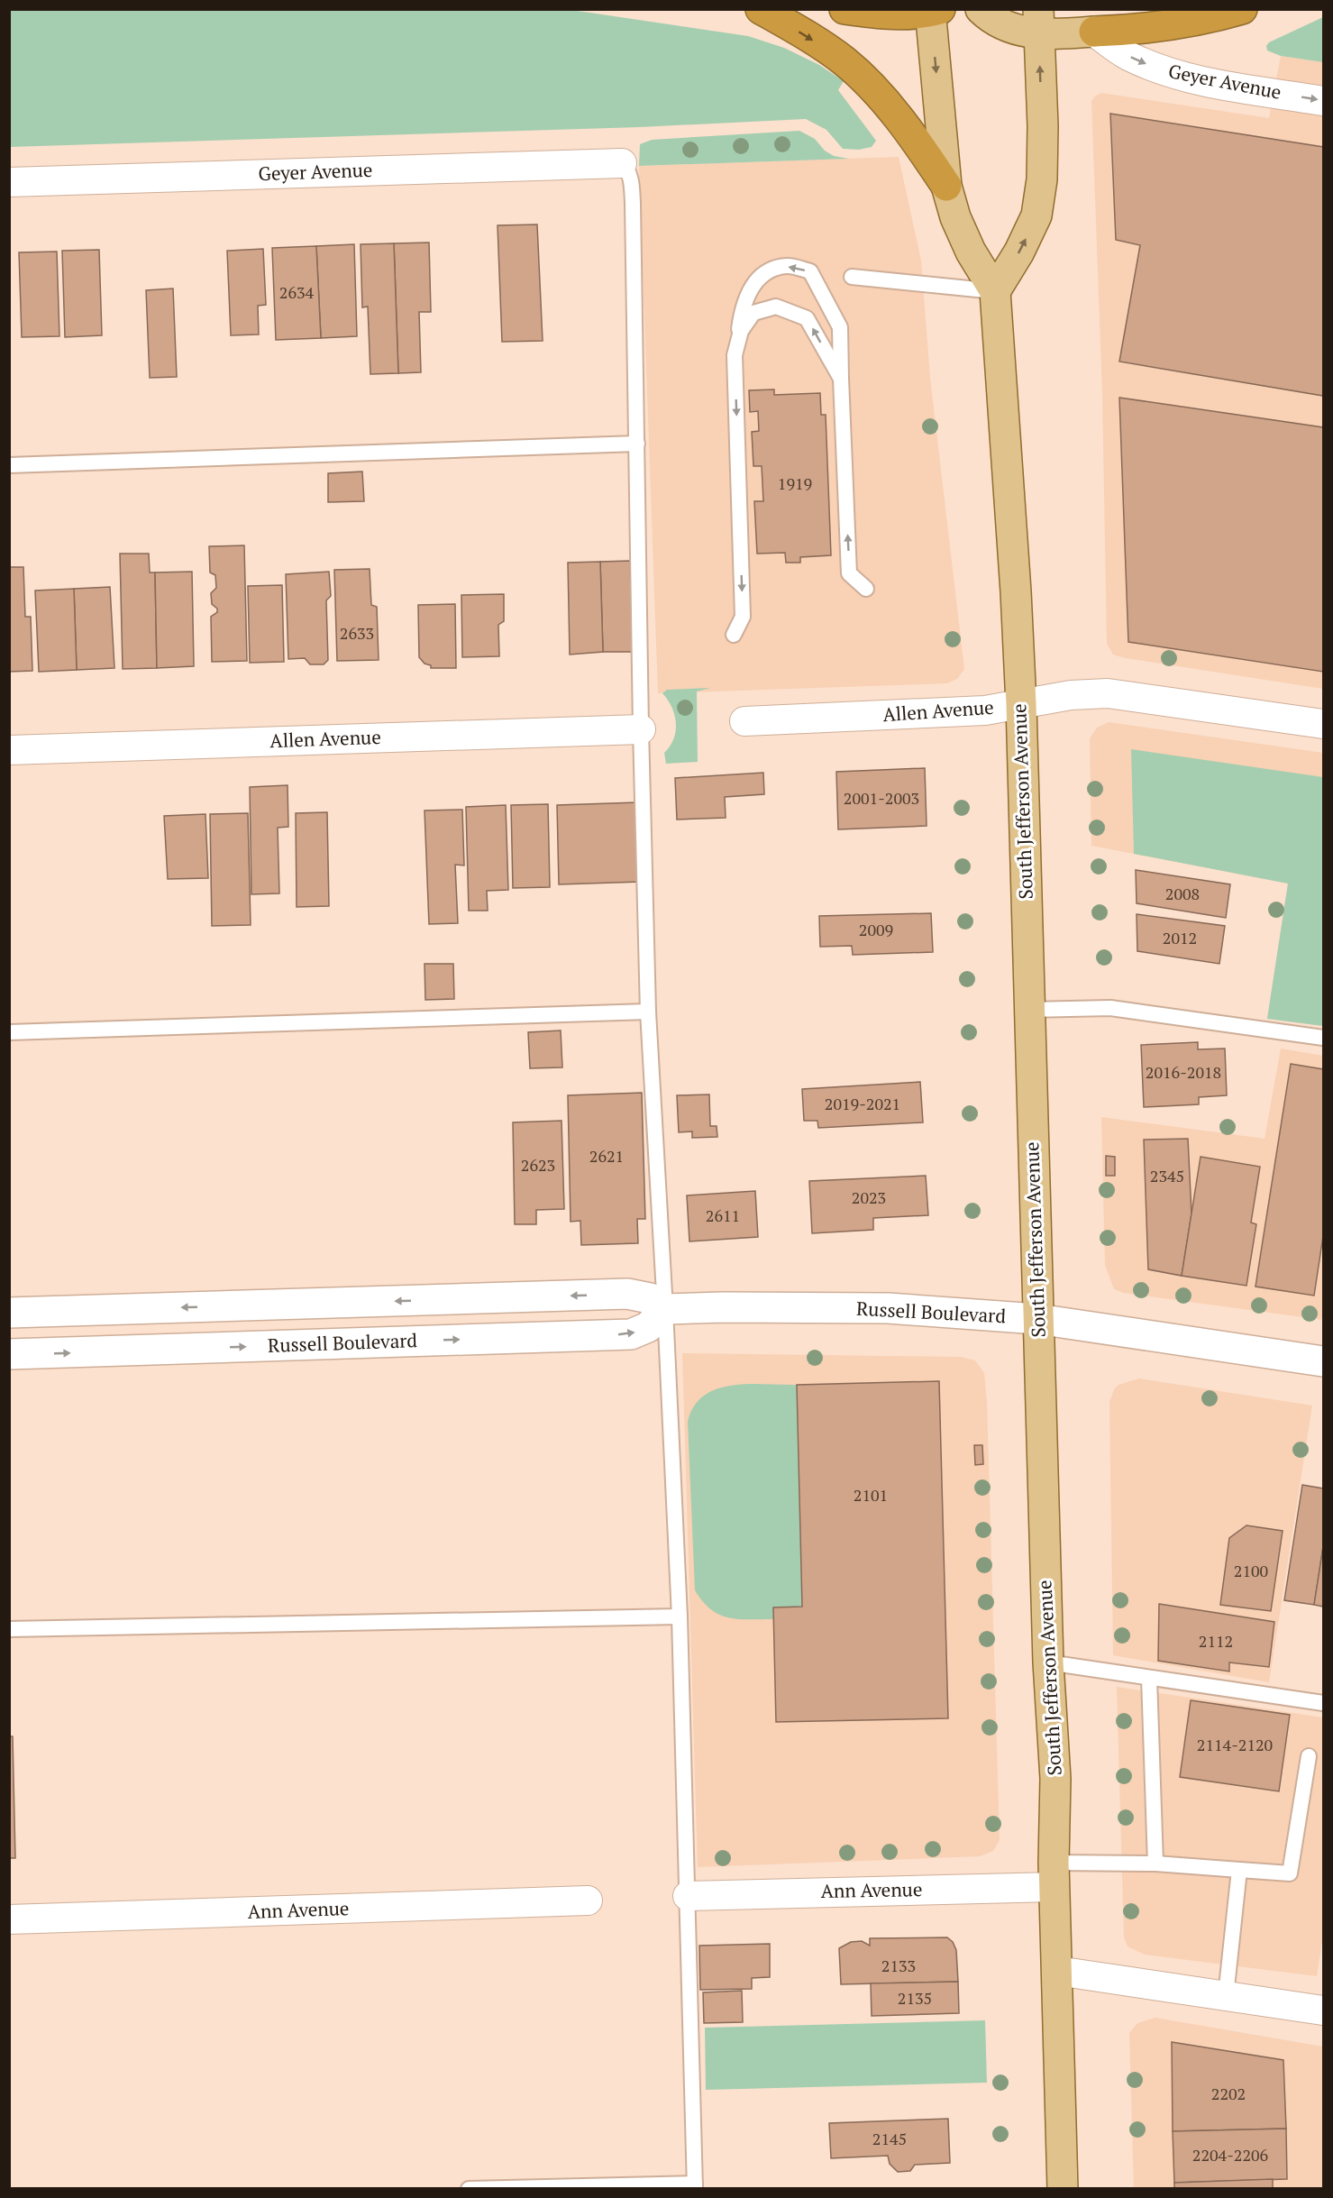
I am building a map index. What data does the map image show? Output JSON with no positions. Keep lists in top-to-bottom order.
{
  "streets": {
    "main road": ["South Jefferson Avenue", "Russell Boulevard"],
    "street": ["Geyer Avenue", "Allen Avenue", "Ann Avenue"]
  },
  "crossings": [
    ["Allen Avenue", "South Jefferson Avenue"],
    ["South Jefferson Avenue", "Russell Boulevard"],
    ["South Jefferson Avenue", "Ann Avenue"]
  ],
  "house_numbers": [
    "2634",
    "1919",
    "2633",
    "2001-2003",
    "2008",
    "2009",
    "2012",
    "2016-2018",
    "2019-2021",
    "2621",
    "2623",
    "2345",
    "2023",
    "2611",
    "2101",
    "2100",
    "2112",
    "2114-2120",
    "2133",
    "2135",
    "2202",
    "2145",
    "2204-2206"
  ]
}
